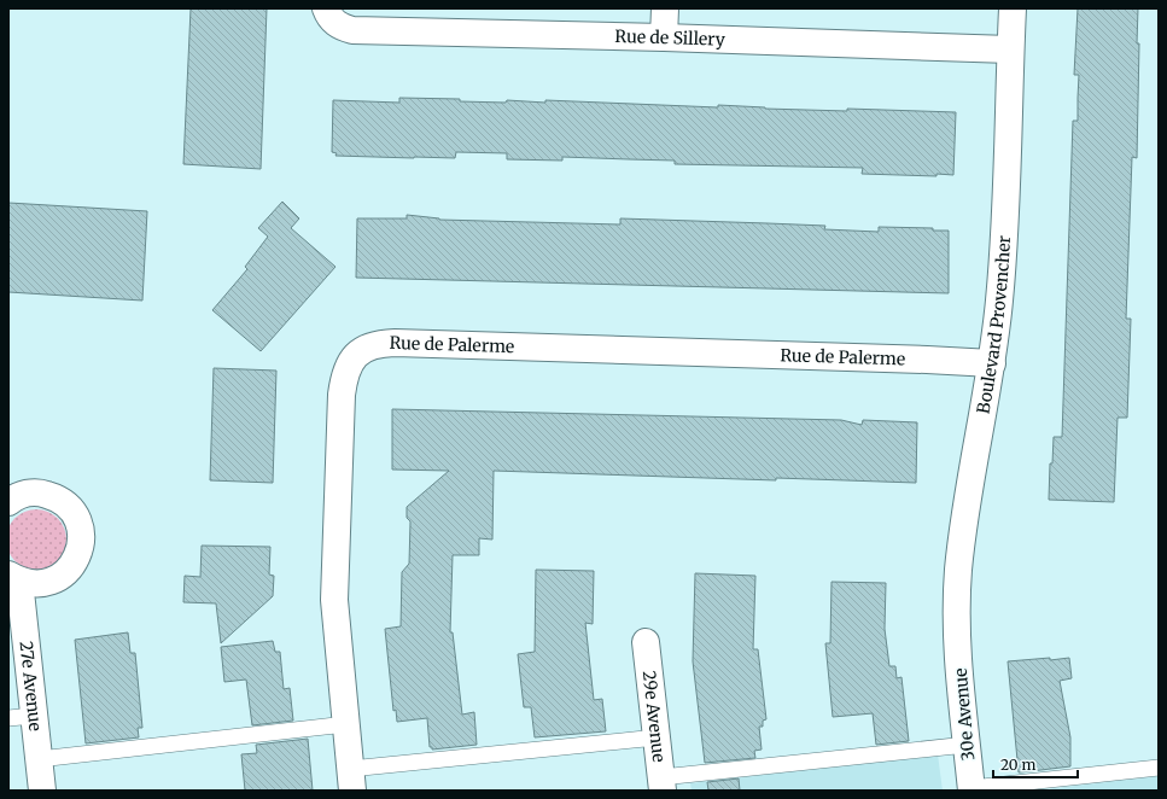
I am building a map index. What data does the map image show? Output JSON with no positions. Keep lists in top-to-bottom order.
{
  "streets": {
    "street": [
      "Rue de Sillery",
      "Boulevard Provencher",
      "Rue de Palerme",
      "27e Avenue",
      "30e Avenue",
      "29e Avenue"
    ]
  },
  "crossings": [
    ["Rue de Sillery", "Boulevard Provencher"],
    ["Boulevard Provencher", "Rue de Palerme"],
    ["Boulevard Provencher", "30e Avenue"]
  ],
  "scale_bar": "20 m"
}
